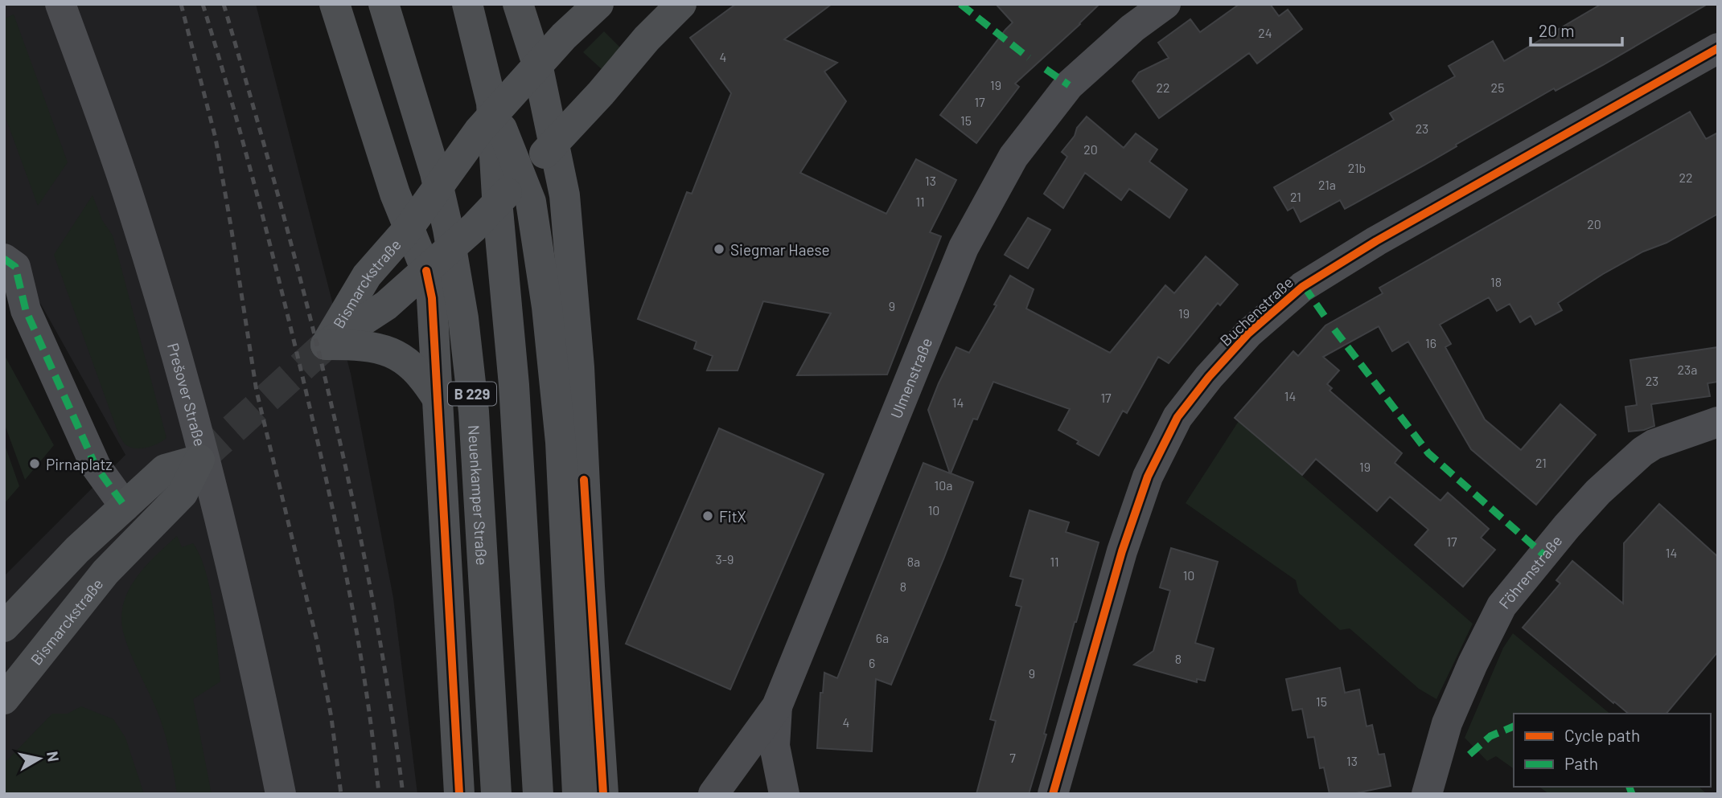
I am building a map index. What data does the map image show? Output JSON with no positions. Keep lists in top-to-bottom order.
{
  "streets": {
    "main road": ["Bismarckstraße", "B 229", "Neuenkamper Straße"],
    "street": [
      "Buchenstraße",
      "Ulmenstraße",
      "Prešover Straße",
      "Föhrenstraße"
    ]
  },
  "crossings": [
    ["Bismarckstraße", "B 229"]
  ],
  "places": ["Siegmar Haese", "Pirnaplatz", "FitX"],
  "house_numbers": [
    "24",
    "4",
    "19",
    "22",
    "25",
    "17",
    "15",
    "23",
    "20",
    "21b",
    "22",
    "13",
    "21a",
    "21",
    "11",
    "20",
    "18",
    "9",
    "19",
    "16",
    "23a",
    "23",
    "14",
    "17",
    "14",
    "21",
    "19",
    "10a",
    "10",
    "17",
    "14",
    "3-9",
    "8a",
    "11",
    "10",
    "8",
    "6a",
    "8",
    "6",
    "9",
    "15",
    "4",
    "7",
    "13"
  ],
  "legend": ["Cycle path", "Path"],
  "scale_bar": "20 m",
  "north": "right"
}
